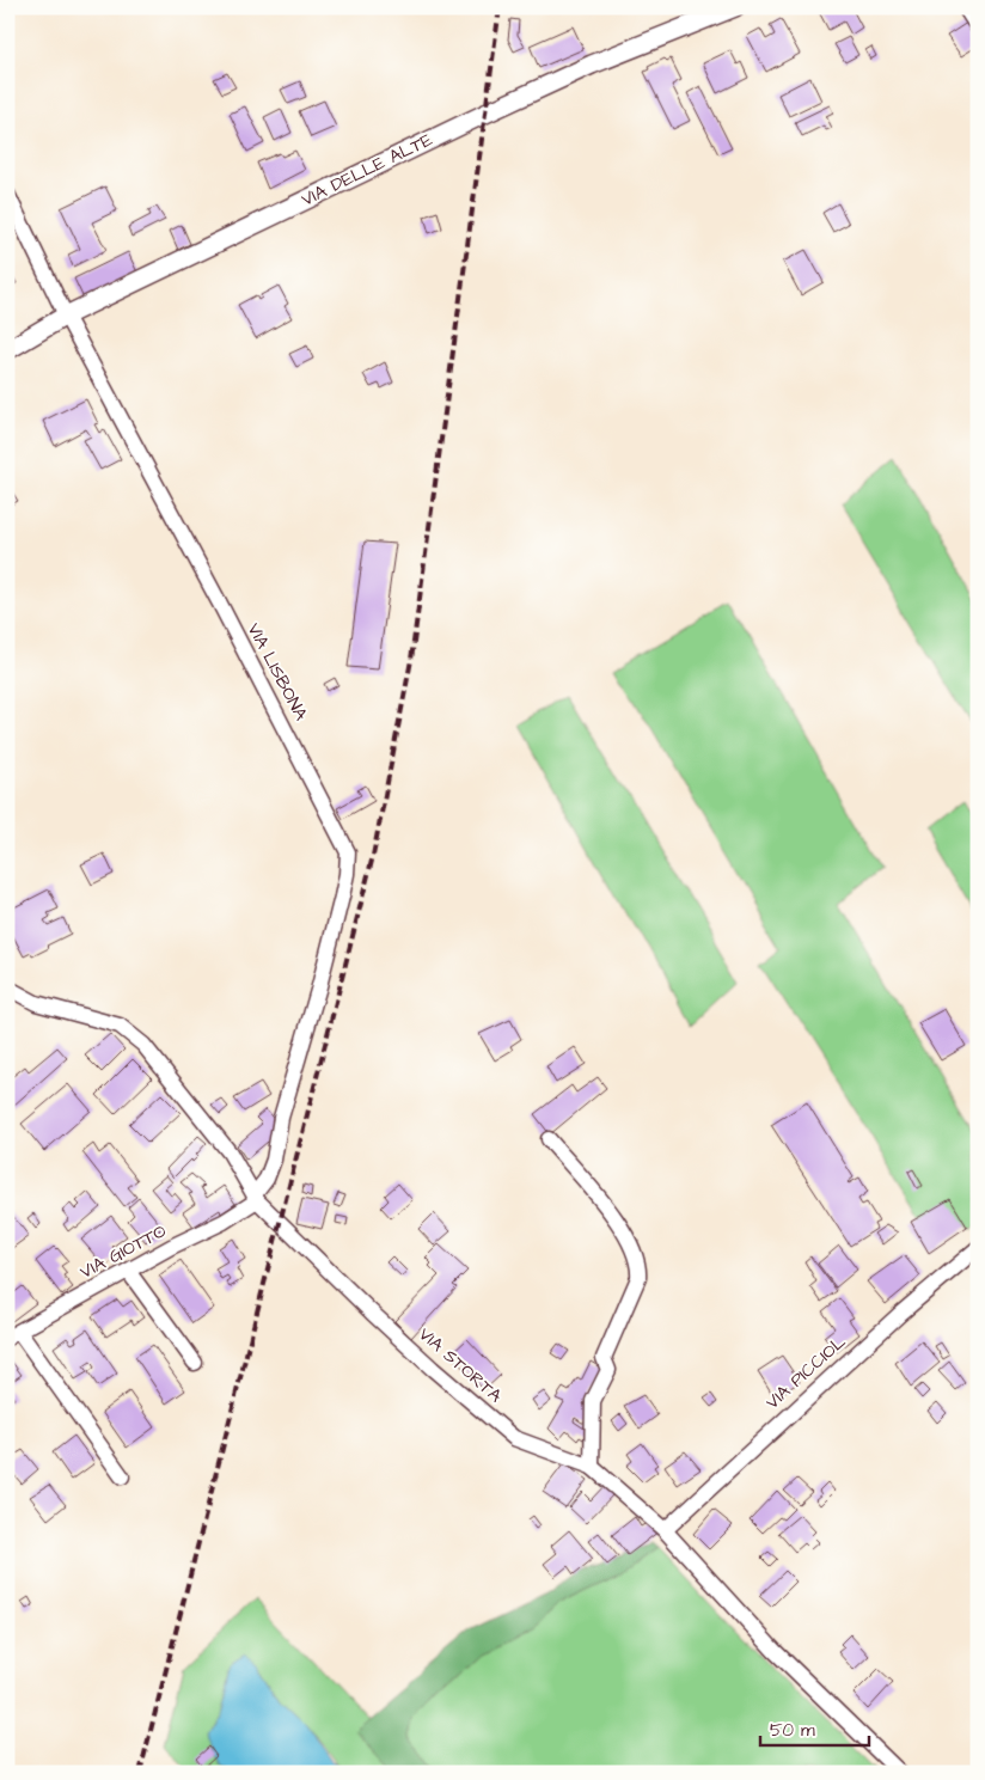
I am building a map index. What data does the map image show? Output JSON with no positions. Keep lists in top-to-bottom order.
{
  "streets": {
    "street": [
      "VIA DELLE ALTE",
      "VIA LISBONA",
      "VIA GIOTTO",
      "VIA STORTA",
      "VIA PICCIOL"
    ]
  },
  "crossings": [
    ["VIA DELLE ALTE", "VIA LISBONA"],
    ["VIA LISBONA", "VIA GIOTTO"],
    ["VIA LISBONA", "VIA STORTA"],
    ["VIA GIOTTO", "VIA STORTA"],
    ["VIA STORTA", "VIA PICCIOL"]
  ],
  "scale_bar": "50 m"
}
